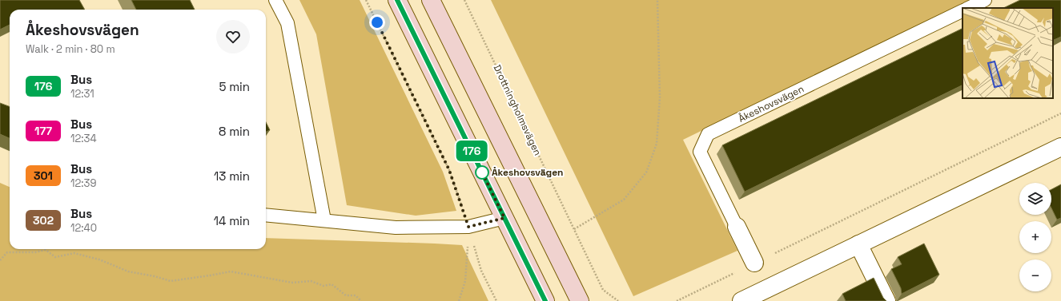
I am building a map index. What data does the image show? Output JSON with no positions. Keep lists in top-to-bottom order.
{
  "streets": {
    "street": ["Åkeshovsvägen"],
    "path": ["Drottningholmsvägen"]
  },
  "places": ["Åkeshovsvägen"],
  "lines": ["bus line 176"],
  "page": {
    "on_map": "176",
    "heading": ["Åkeshovsvägen", "Walk · 2 min · 80 m"],
    "list": [
      {
        "mark": "176",
        "name": "Bus",
        "note": "12:31",
        "value": "5 min"
      },
      {
        "mark": "177",
        "name": "Bus",
        "note": "12:34",
        "value": "8 min"
      },
      {
        "mark": "301",
        "name": "Bus",
        "note": "12:39",
        "value": "13 min"
      },
      {
        "mark": "302",
        "name": "Bus",
        "note": "12:40",
        "value": "14 min"
      }
    ],
    "map_buttons": ["+", "−"]
  }
}
